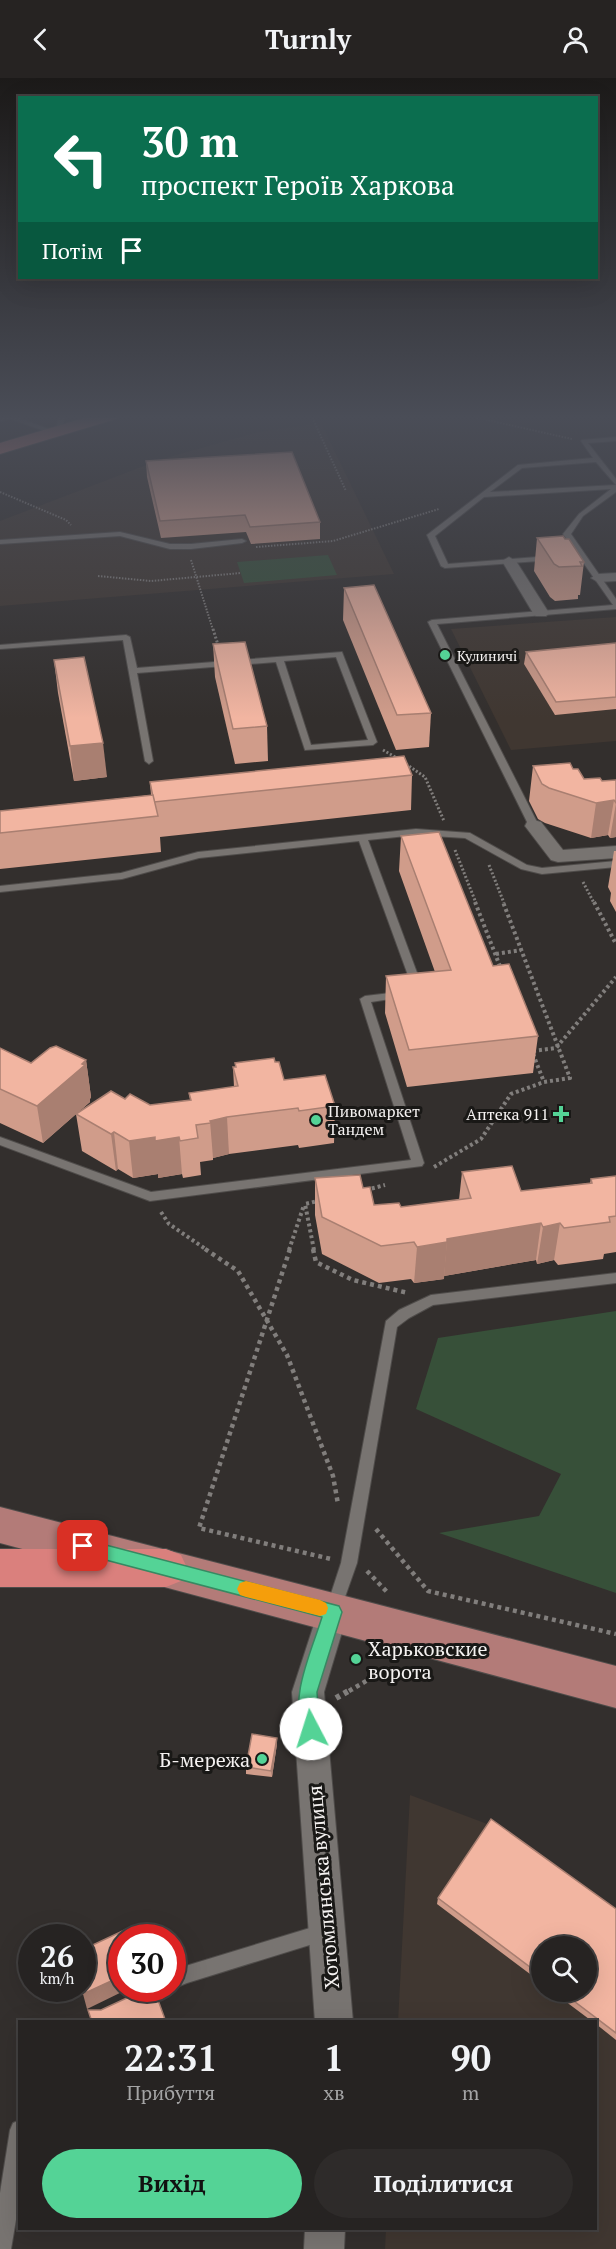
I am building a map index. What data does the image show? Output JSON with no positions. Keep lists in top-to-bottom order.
{
  "streets": {
    "street": ["Хотомлянська вулиця"]
  },
  "places": {
    "other": [
      "Кулиничі",
      "Пивомаркет Тандем",
      "Харьковские ворота",
      "Б-мережа"
    ],
    "health": ["Аптека 911"]
  },
  "page": {
    "header": "Turnly",
    "turn": ["30 m", "проспект Героїв Харкова"],
    "then": "Потім",
    "speed": "26 km/h",
    "limit": "30",
    "eta": [
      "22:31",
      "Прибуття",
      "1",
      "хв",
      "90",
      "m"
    ],
    "buttons": ["Вихід", "Поділитися"]
  }
}
